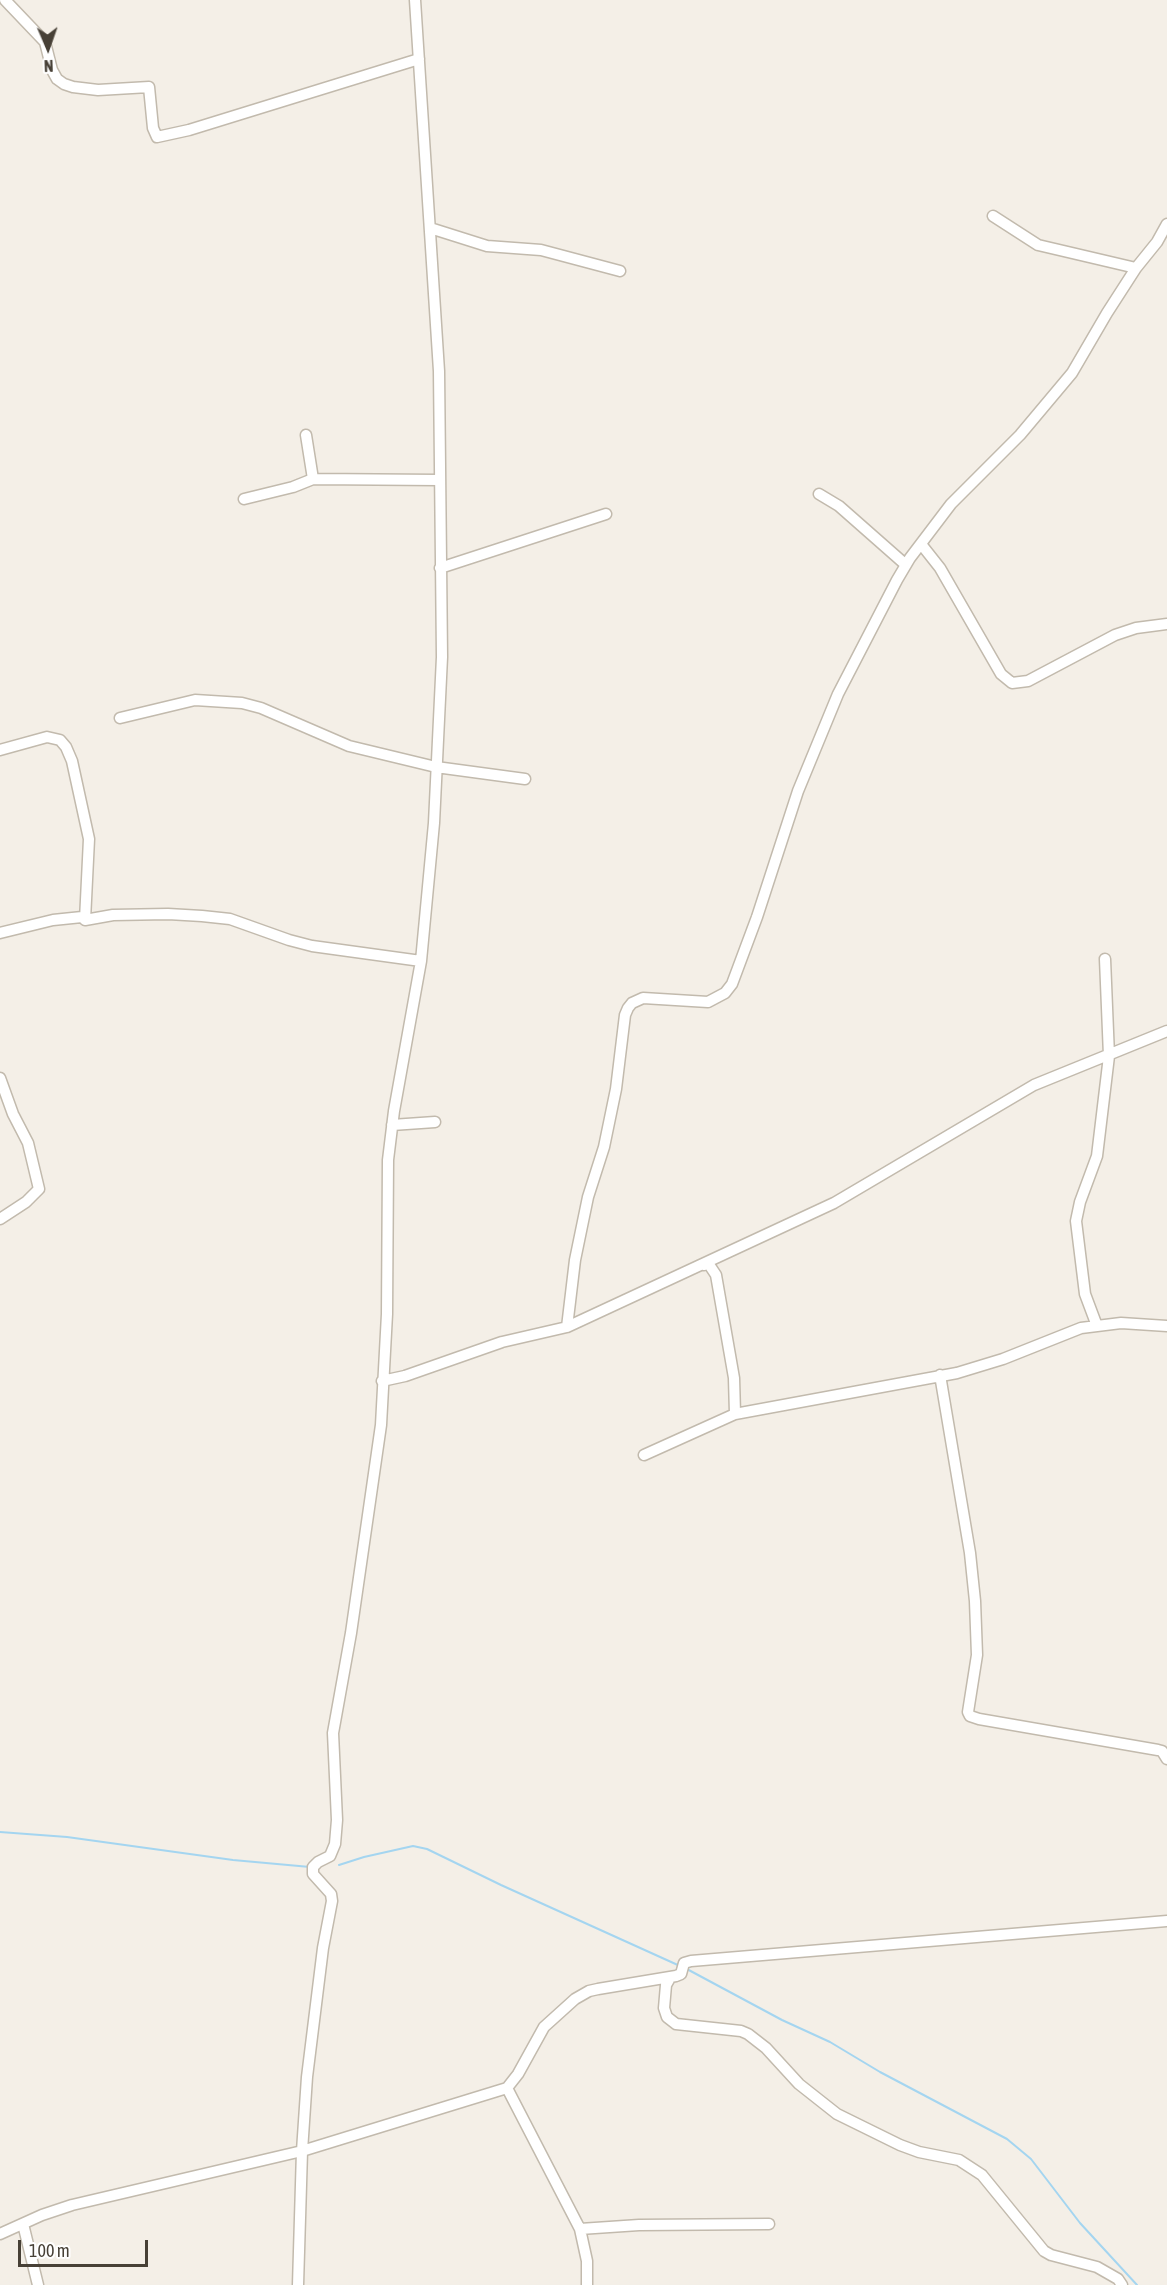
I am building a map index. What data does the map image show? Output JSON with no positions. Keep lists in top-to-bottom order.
{
  "scale_bar": "100 m",
  "north": "bottom"
}
